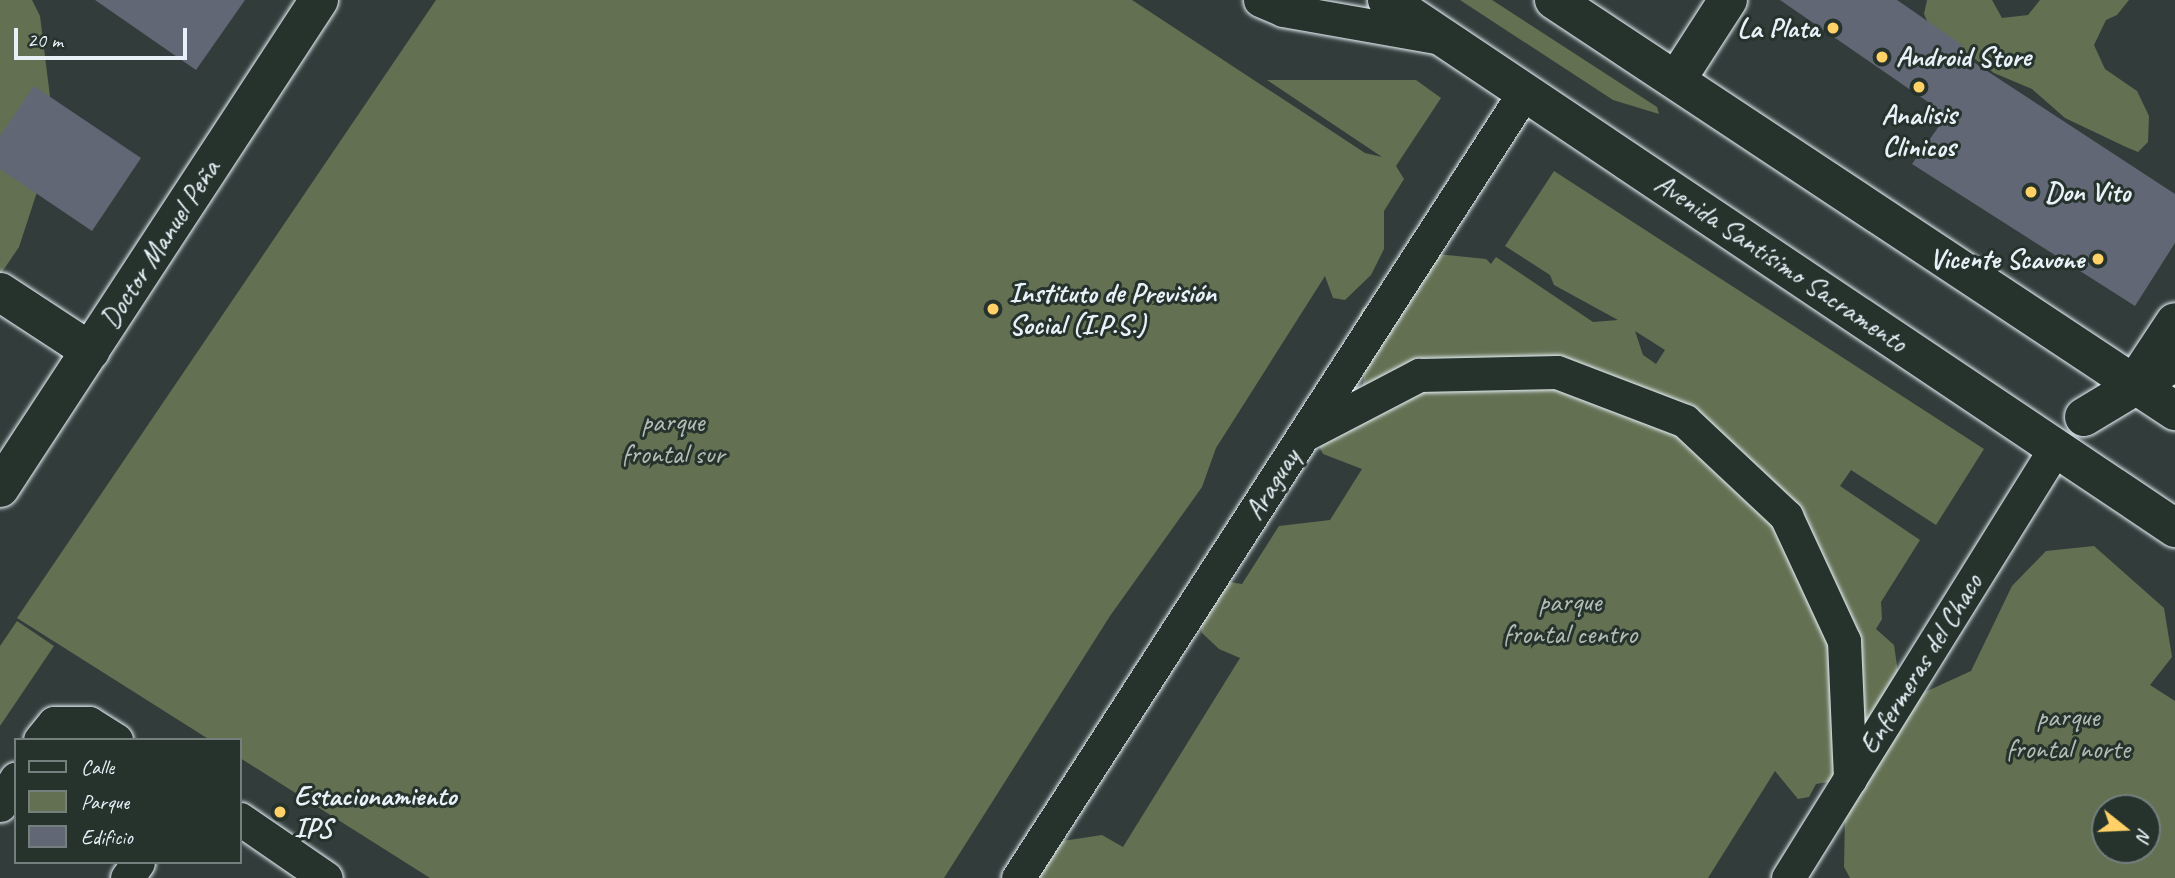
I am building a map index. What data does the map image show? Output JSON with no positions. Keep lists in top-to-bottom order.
{
  "streets": {
    "main road": ["Doctor Manuel Peña", "Avenida Santísimo Sacramento"],
    "lane": ["Araguay", "Enfermeras del Chaco"]
  },
  "crossings": [
    ["Avenida Santísimo Sacramento", "Araguay"],
    ["Avenida Santísimo Sacramento", "Enfermeras del Chaco"]
  ],
  "parks": ["parque frontal sur", "parque frontal centro", "parque frontal norte"],
  "places": [
    "La Plata",
    "Android Store",
    "Analisis Clinicos",
    "Don Vito",
    "Vicente Scavone",
    "Instituto de Previsión Social (I.P.S.)",
    "Estacionamiento IPS"
  ],
  "legend": ["Calle", "Parque", "Edificio"],
  "scale_bar": "20 m",
  "north": "right"
}
